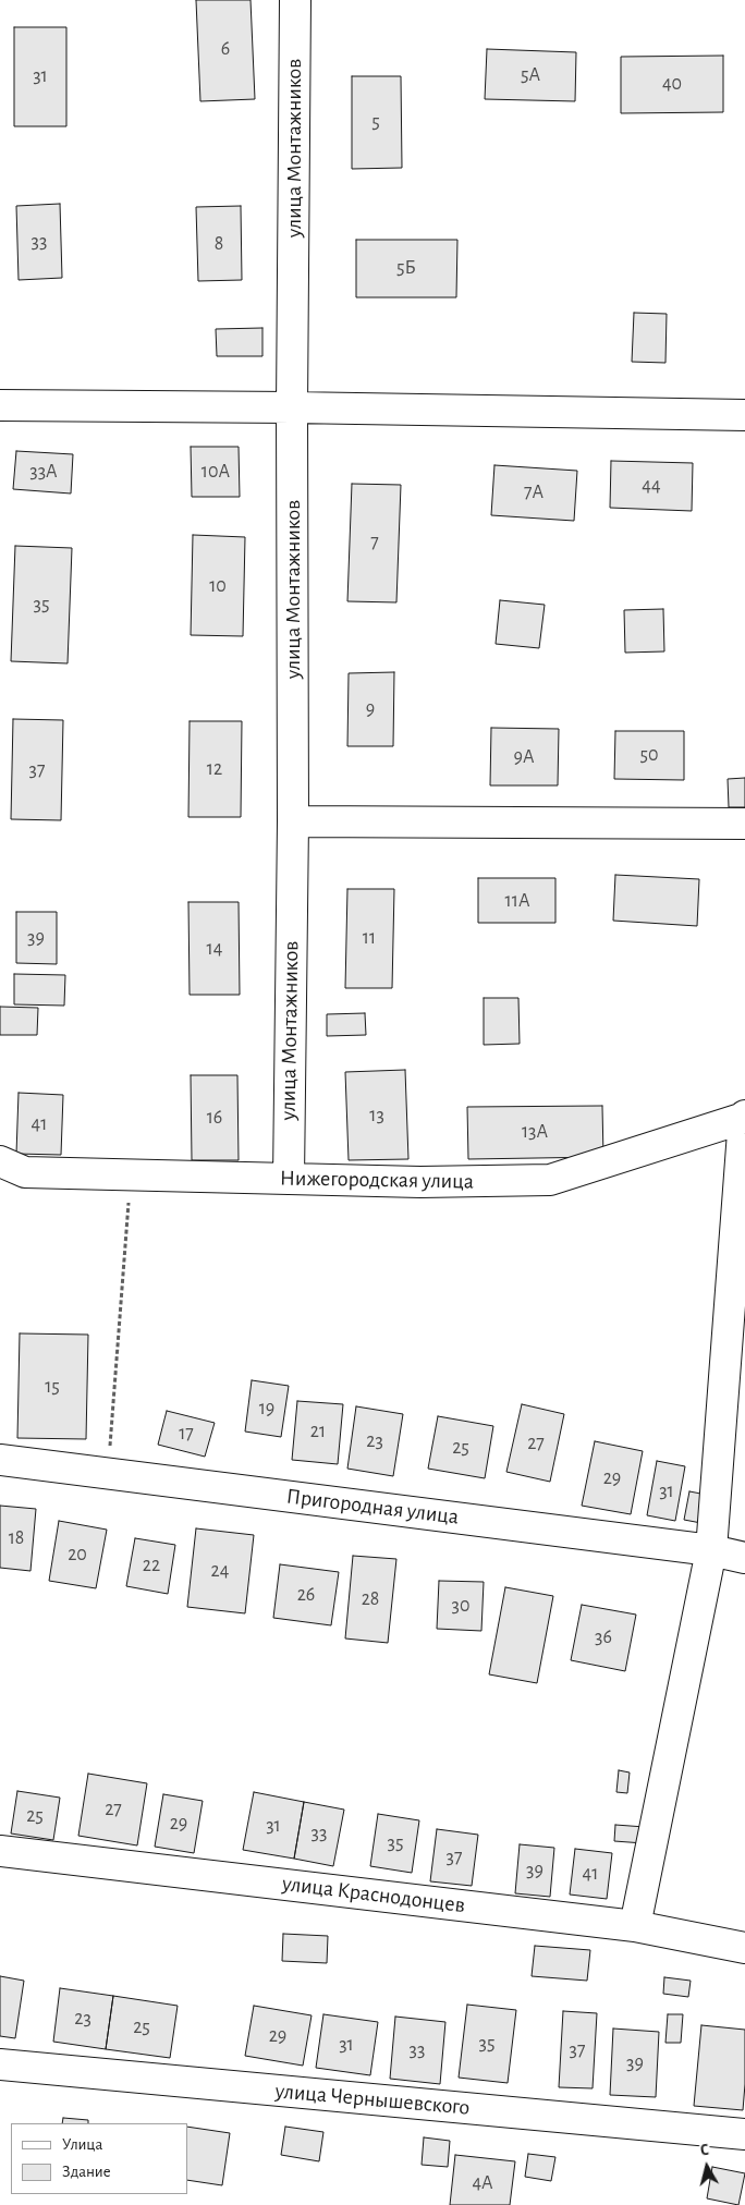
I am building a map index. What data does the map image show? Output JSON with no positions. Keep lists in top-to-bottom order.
{
  "streets": {
    "street": [
      "улица Монтажников",
      "Нижегородская улица",
      "Пригородная улица",
      "улица Краснодонцев",
      "улица Чернышевского"
    ]
  },
  "crossings": [
    ["улица Монтажников", "Нижегородская улица"]
  ],
  "house_numbers": [
    "6",
    "5А",
    "31",
    "40",
    "5",
    "33",
    "8",
    "5Б",
    "33А",
    "10А",
    "44",
    "7А",
    "7",
    "10",
    "35",
    "9",
    "50",
    "9А",
    "12",
    "37",
    "11А",
    "39",
    "11",
    "14",
    "13",
    "16",
    "41",
    "13А",
    "15",
    "19",
    "21",
    "17",
    "23",
    "27",
    "25",
    "29",
    "31",
    "18",
    "20",
    "22",
    "24",
    "26",
    "28",
    "30",
    "36",
    "27",
    "25",
    "29",
    "31",
    "33",
    "35",
    "37",
    "39",
    "41",
    "23",
    "25",
    "29",
    "35",
    "31",
    "33",
    "37",
    "39",
    "4А"
  ],
  "legend": ["Улица", "Здание"],
  "north": "top"
}
